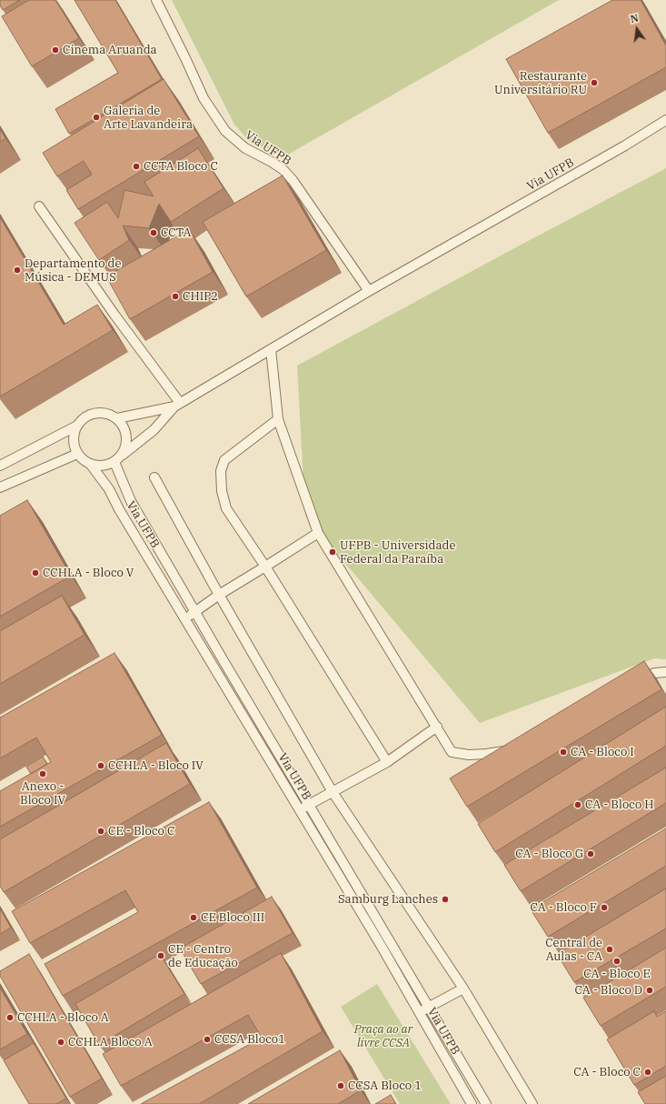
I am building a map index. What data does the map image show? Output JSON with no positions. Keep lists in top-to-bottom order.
{
  "streets": {
    "lane": ["Via UFPB"]
  },
  "parks": ["Praça ao ar livre CCSA"],
  "places": [
    "Cinema Aruanda",
    "Restaurante Universitário RU",
    "Galeria de Arte Lavandeira",
    "CCTA Bloco C",
    "CCTA",
    "Departamento de Música - DEMUS",
    "CHIP2",
    "UFPB - Universidade Federal da Paraíba",
    "CCHLA - Bloco V",
    "CA - Bloco I",
    "CCHLA - Bloco IV",
    "Anexo - Bloco IV",
    "CA - Bloco H",
    "CE - Bloco C",
    "CA - Bloco G",
    "Samburg Lanches",
    "CA - Bloco F",
    "CE Bloco III",
    "Central de Aulas - CA",
    "CE - Centro de Educação",
    "CA - Bloco E",
    "CA - Bloco D",
    "CCHLA - Bloco A",
    "CCSA Bloco1",
    "CCHLA Bloco A",
    "CA - Bloco C",
    "CCSA Bloco 1"
  ],
  "north": "top"
}
